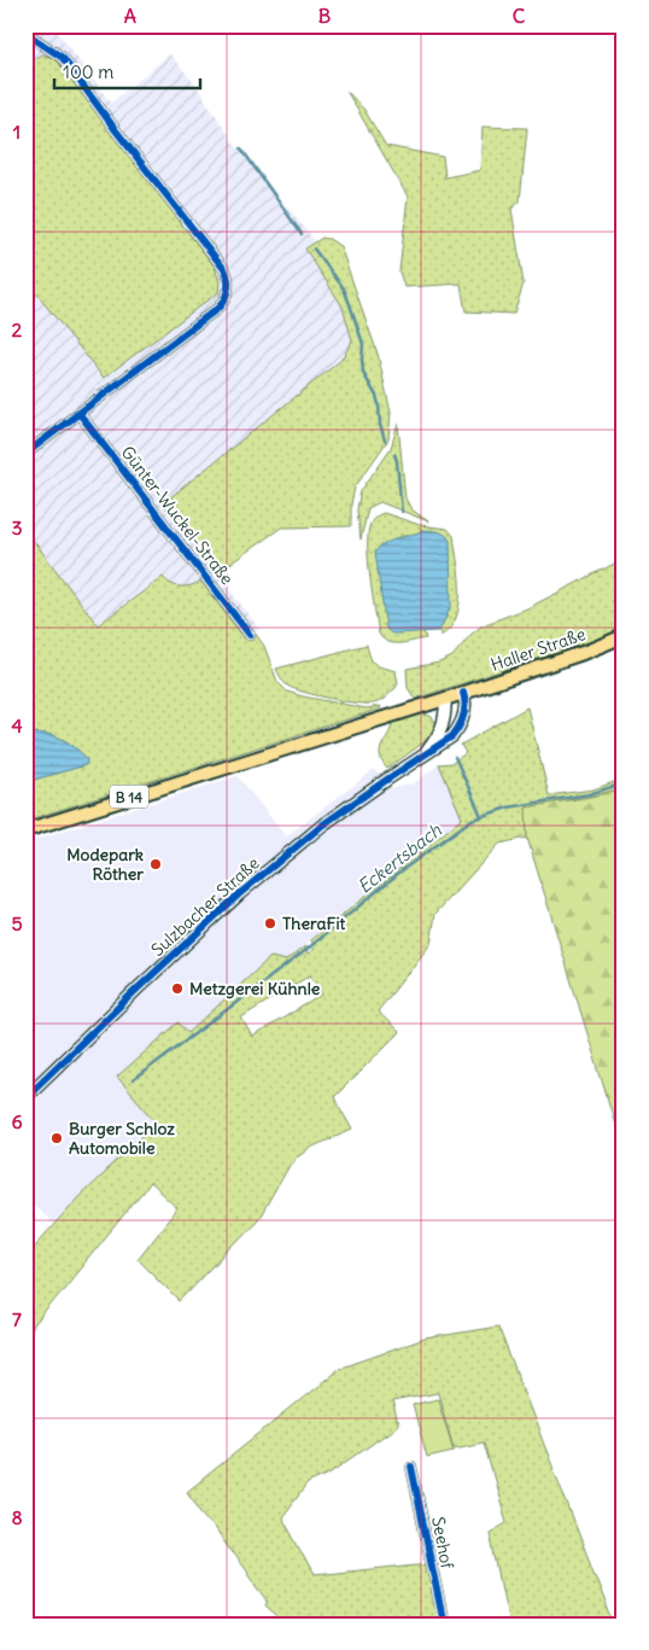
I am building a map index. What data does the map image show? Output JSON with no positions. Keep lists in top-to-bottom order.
{
  "streets": {
    "main road": ["Haller Straße", "B 14"],
    "street": ["Günter-Wuckel-Straße", "Sulzbacher Straße", "Seehof"]
  },
  "crossings": [
    ["Haller Straße", "B 14"],
    ["Haller Straße", "Sulzbacher Straße"],
    ["B 14", "Sulzbacher Straße"]
  ],
  "water": ["Eckertsbach"],
  "places": [
    "Modepark Röther",
    "TheraFit",
    "Metzgerei Kühnle",
    "Burger Schloz Automobile"
  ],
  "scale_bar": "100 m",
  "grid": {
    "columns": ["A", "B", "C"],
    "rows": [
      "1",
      "2",
      "3",
      "4",
      "5",
      "6",
      "7",
      "8"
    ]
  }
}
